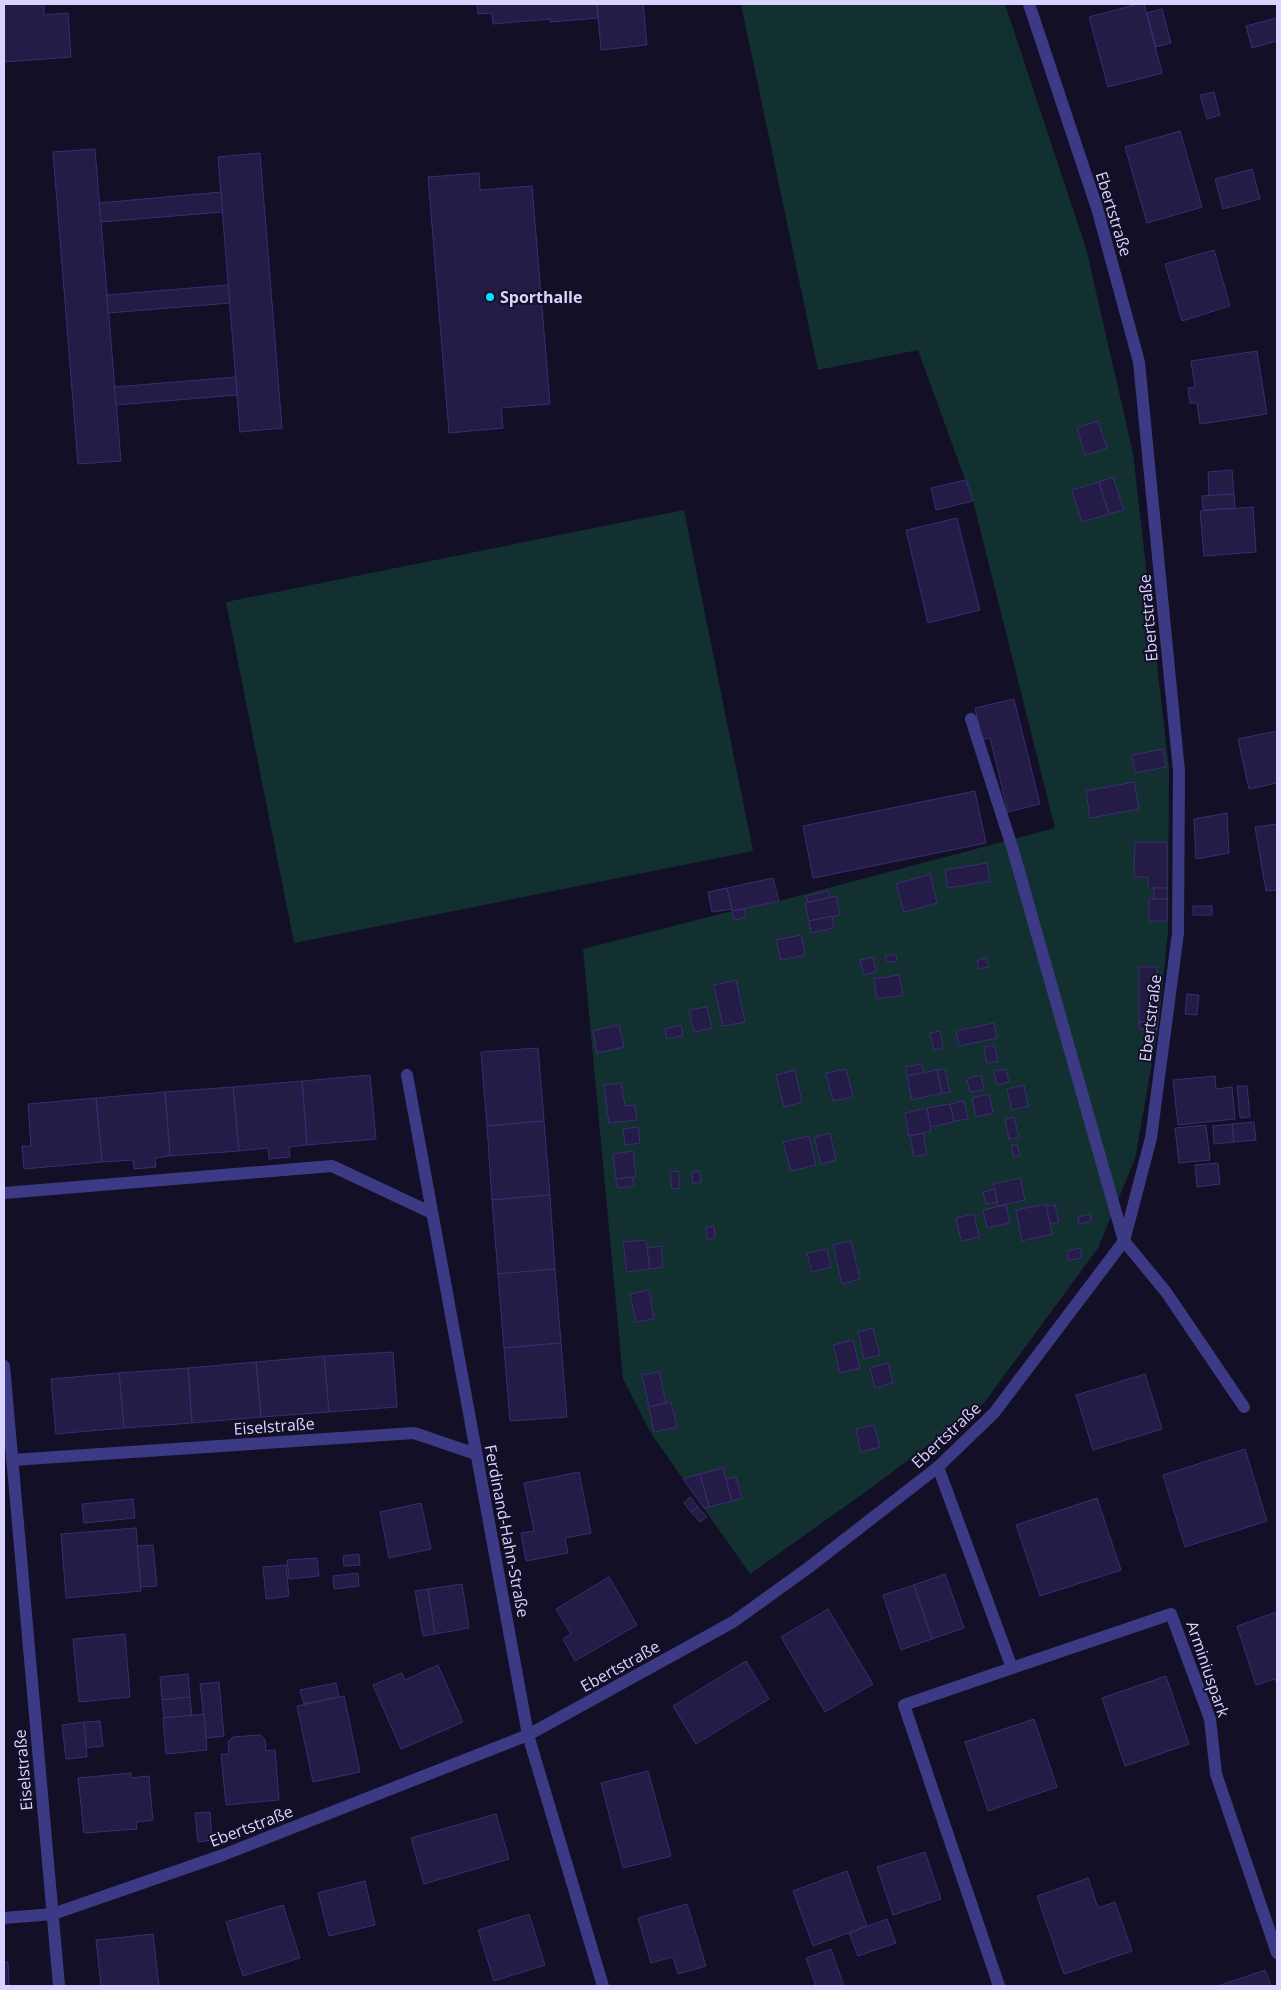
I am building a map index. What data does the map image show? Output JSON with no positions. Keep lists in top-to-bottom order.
{
  "streets": {
    "street": [
      "Ebertstraße",
      "Eiselstraße",
      "Ferdinand-Hahn-Straße",
      "Arminiuspark"
    ]
  },
  "crossings": [
    ["Ebertstraße", "Eiselstraße"],
    ["Ebertstraße", "Ferdinand-Hahn-Straße"],
    ["Eiselstraße", "Ferdinand-Hahn-Straße"]
  ],
  "places": ["Sporthalle"]
}
